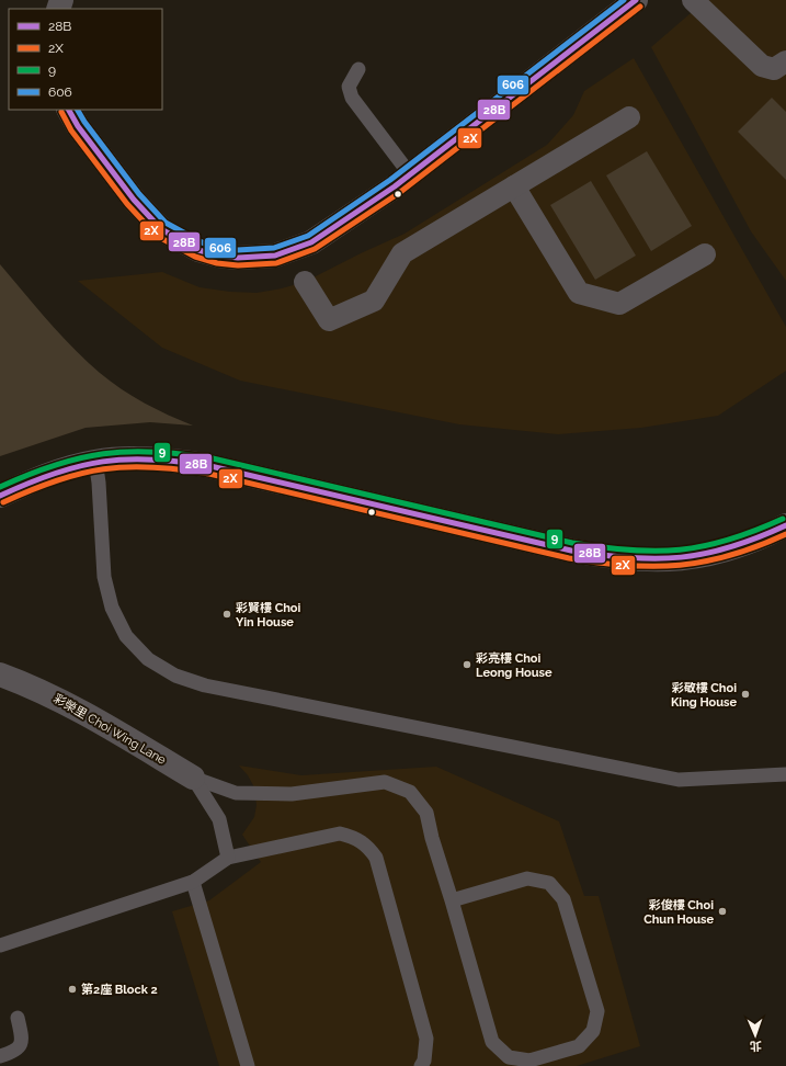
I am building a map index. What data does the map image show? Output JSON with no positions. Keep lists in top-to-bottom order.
{
  "streets": {
    "street": ["彩榮里 Choi Wing Lane"]
  },
  "places": [
    "彩賢樓 Choi Yin House",
    "彩亮樓 Choi Leong House",
    "彩敬樓 Choi King House",
    "彩俊樓 Choi Chun House",
    "第2座 Block 2"
  ],
  "lines": [
    "transit line 28B",
    "transit line 606",
    "transit line 2X",
    "transit line 9"
  ],
  "legend": [
    "28B",
    "2X",
    "9",
    "606"
  ],
  "north": "bottom"
}
